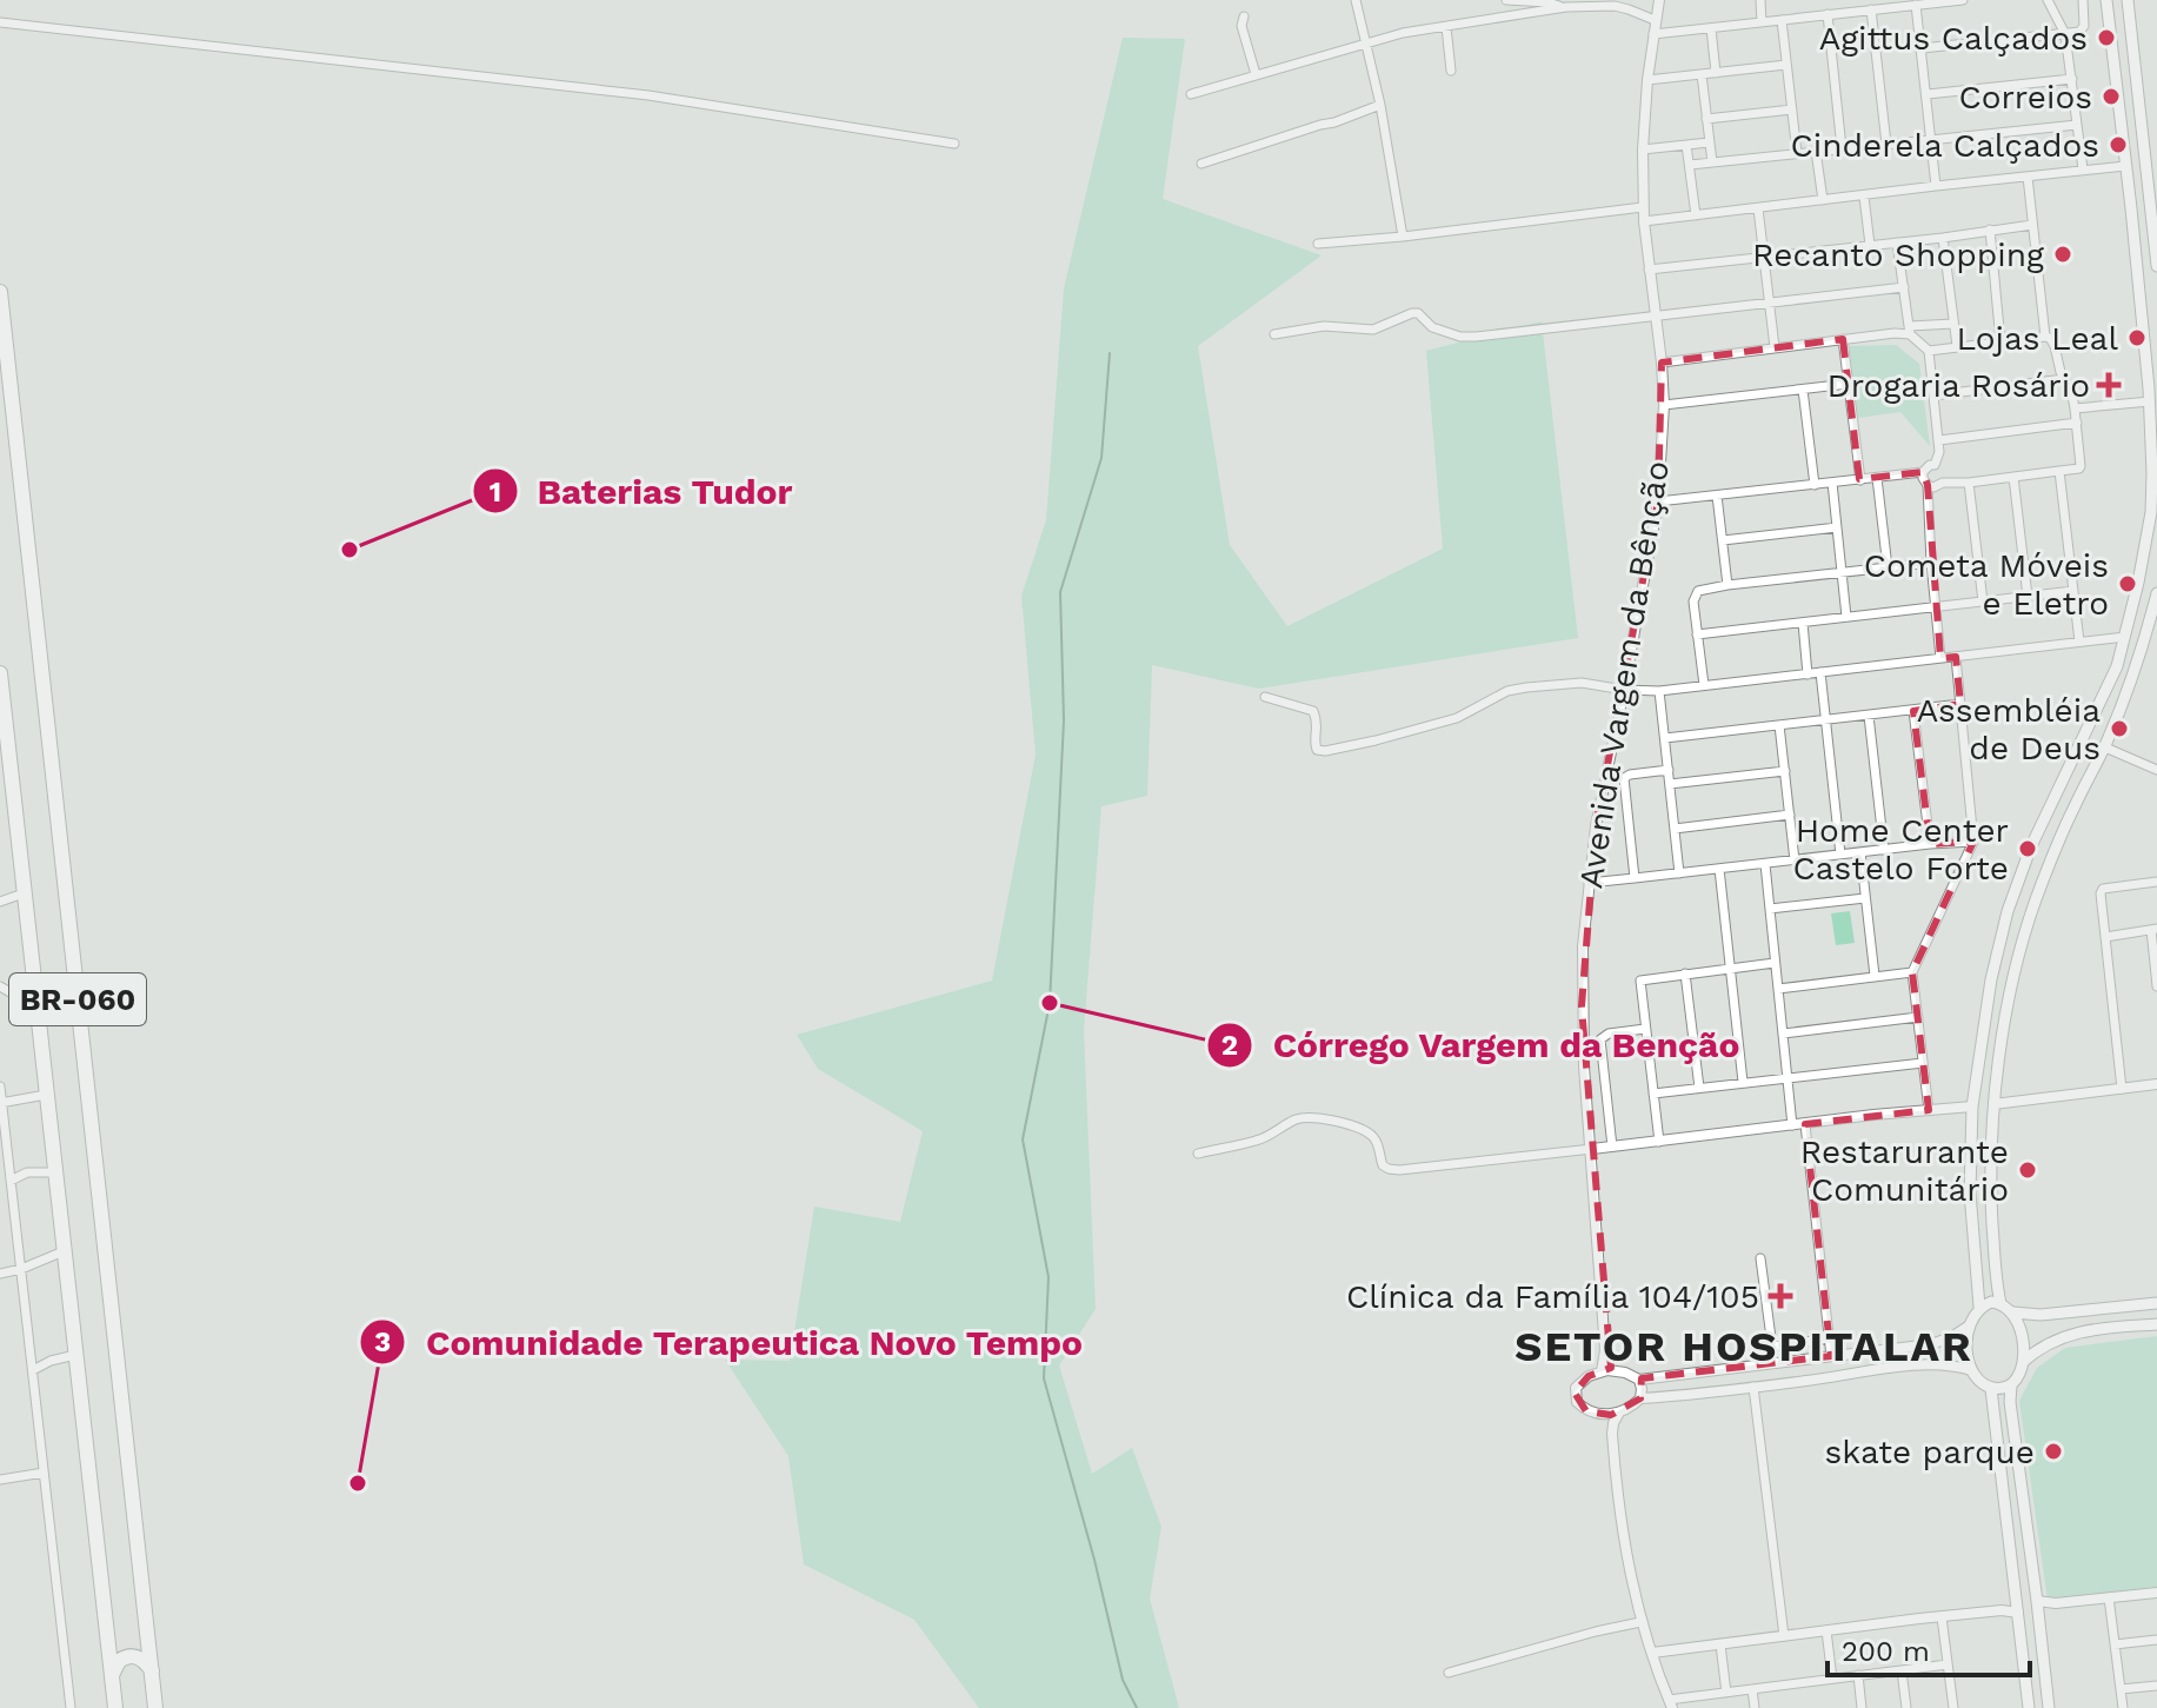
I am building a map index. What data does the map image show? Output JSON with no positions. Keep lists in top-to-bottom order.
{
  "streets": {
    "highway": ["BR-060"],
    "street": ["Avenida Vargem da Bênção"]
  },
  "districts": ["SETOR HOSPITALAR"],
  "places": {
    "other": [
      "Agittus Calçados",
      "Correios",
      "Cinderela Calçados",
      "Recanto Shopping",
      "Lojas Leal",
      "Baterias Tudor",
      "Cometa Móveis e Eletro",
      "Assembléia de Deus",
      "Home Center Castelo Forte",
      "Córrego Vargem da Benção",
      "Restarurante Comunitário",
      "skate parque",
      "Comunidade Terapeutica Novo Tempo"
    ],
    "health": ["Drogaria Rosário", "Clínica da Família 104/105"]
  },
  "scale_bar": "200 m"
}
